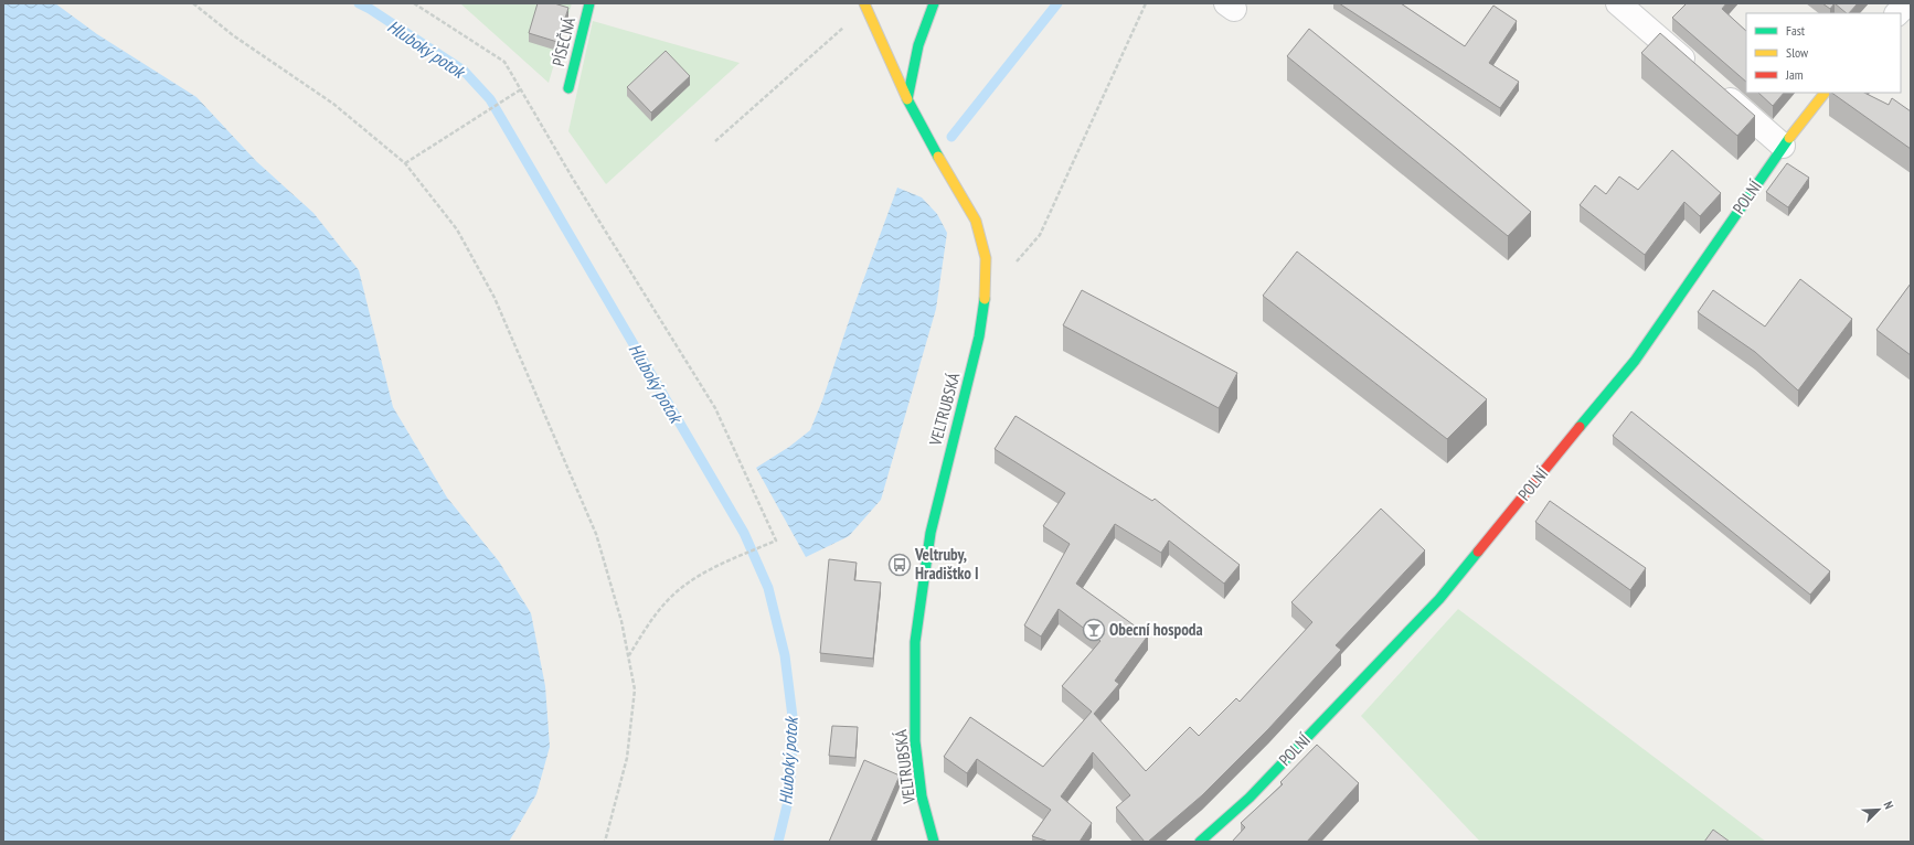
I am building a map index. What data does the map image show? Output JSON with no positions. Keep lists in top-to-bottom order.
{
  "streets": {
    "street": ["PÍSEČNÁ", "POLNÍ", "VELTRUBSKÁ"]
  },
  "water": ["Hluboký potok"],
  "places": {
    "bus stop": ["Veltruby, Hradištko I"],
    "bar": ["Obecní hospoda"]
  },
  "legend": ["Fast", "Slow", "Jam"],
  "north": "top right"
}
